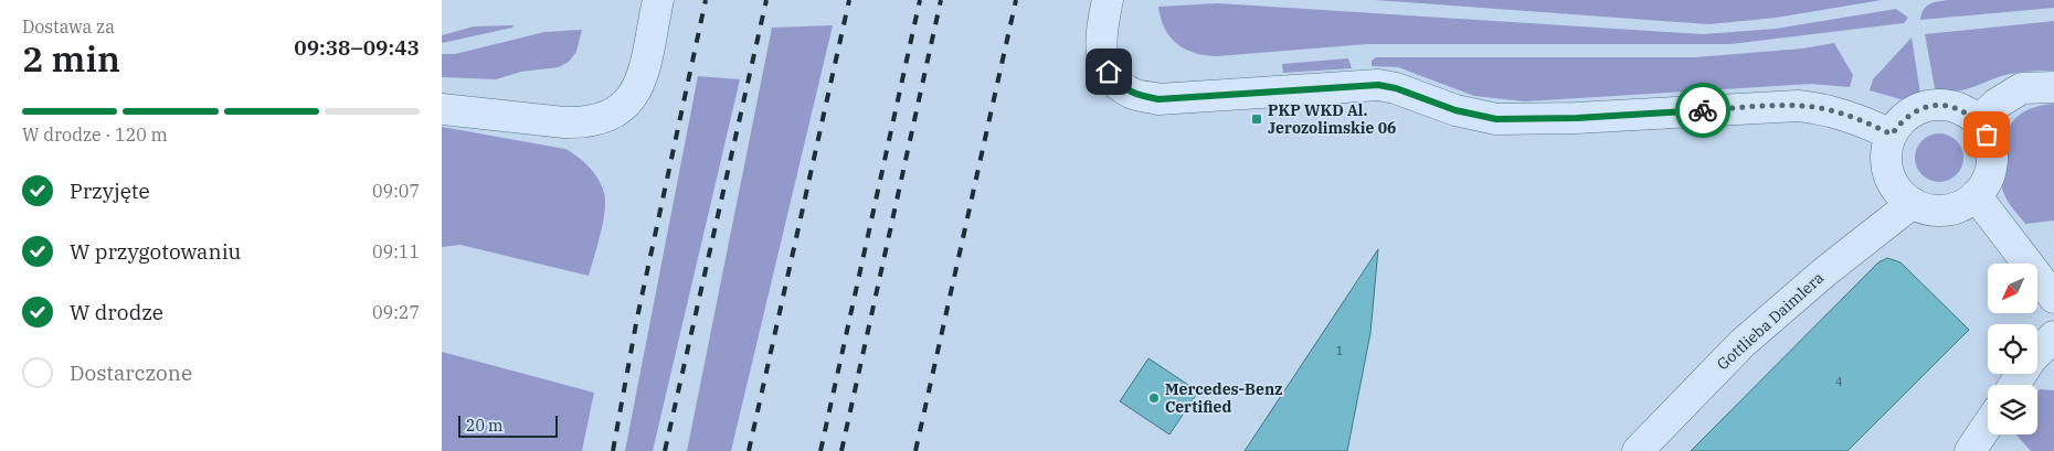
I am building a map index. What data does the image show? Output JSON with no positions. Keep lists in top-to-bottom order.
{
  "streets": {
    "street": ["Gottlieba Daimlera"]
  },
  "places": {
    "transit": ["PKP WKD Al. Jerozolimskie 06"],
    "other": ["Mercedes-Benz Certified"]
  },
  "house_numbers": ["1", "4"],
  "scale_bar": "20 m",
  "north": "bottom left",
  "page": {
    "heading": ["2 min", "Dostawa za", "09:38–09:43"],
    "bar": "W drodze · 120 m",
    "list": [
      ["Przyjęte", "09:07"],
      ["W przygotowaniu", "09:11"],
      ["W drodze", "09:27"],
      "Dostarczone"
    ],
    "scale": "20 m"
  }
}
